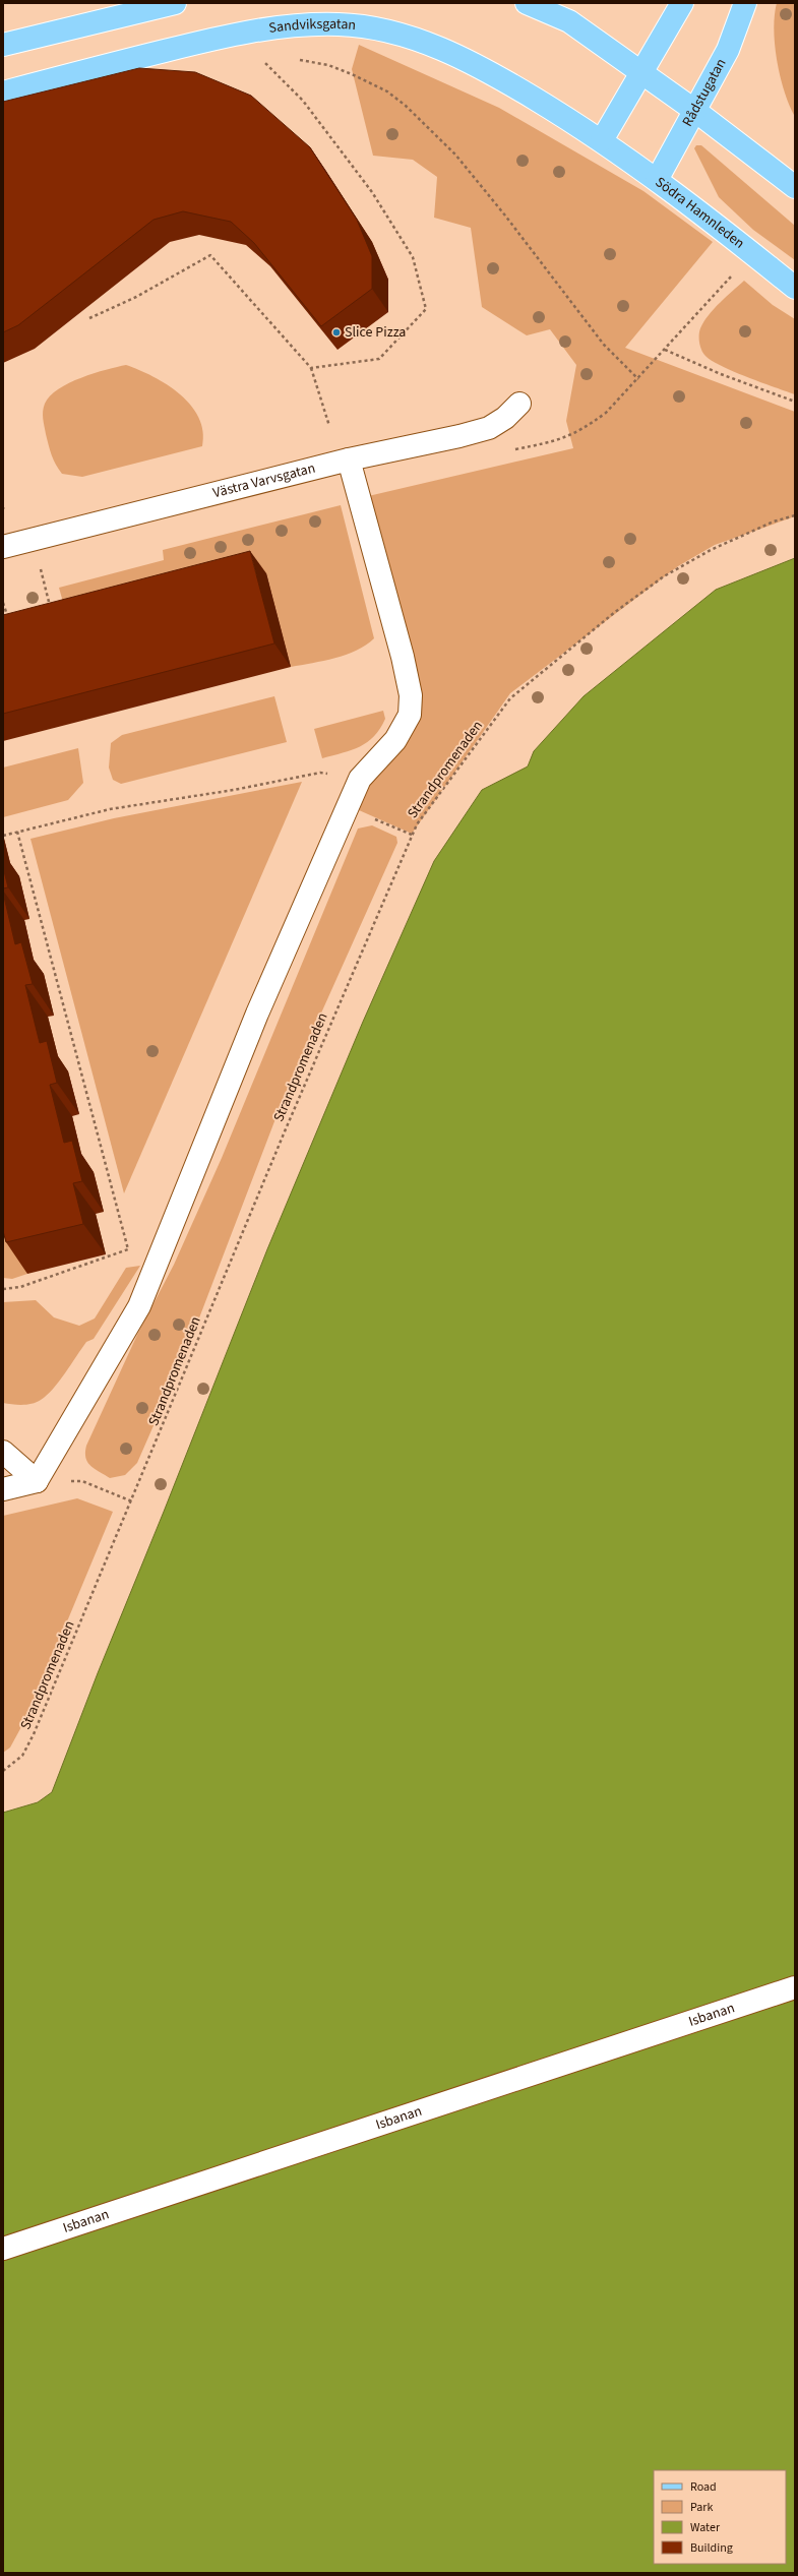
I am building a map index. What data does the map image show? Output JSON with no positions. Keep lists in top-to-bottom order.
{
  "streets": {
    "main road": ["Sandviksgatan", "Rådstugatan", "Södra Hamnleden"],
    "street": ["Västra Varvsgatan", "Isbanan"],
    "path": ["Strandpromenaden"]
  },
  "crossings": [
    ["Sandviksgatan", "Södra Hamnleden"],
    ["Rådstugatan", "Södra Hamnleden"]
  ],
  "places": ["Slice Pizza"],
  "legend": [
    "Road",
    "Park",
    "Water",
    "Building"
  ]
}
